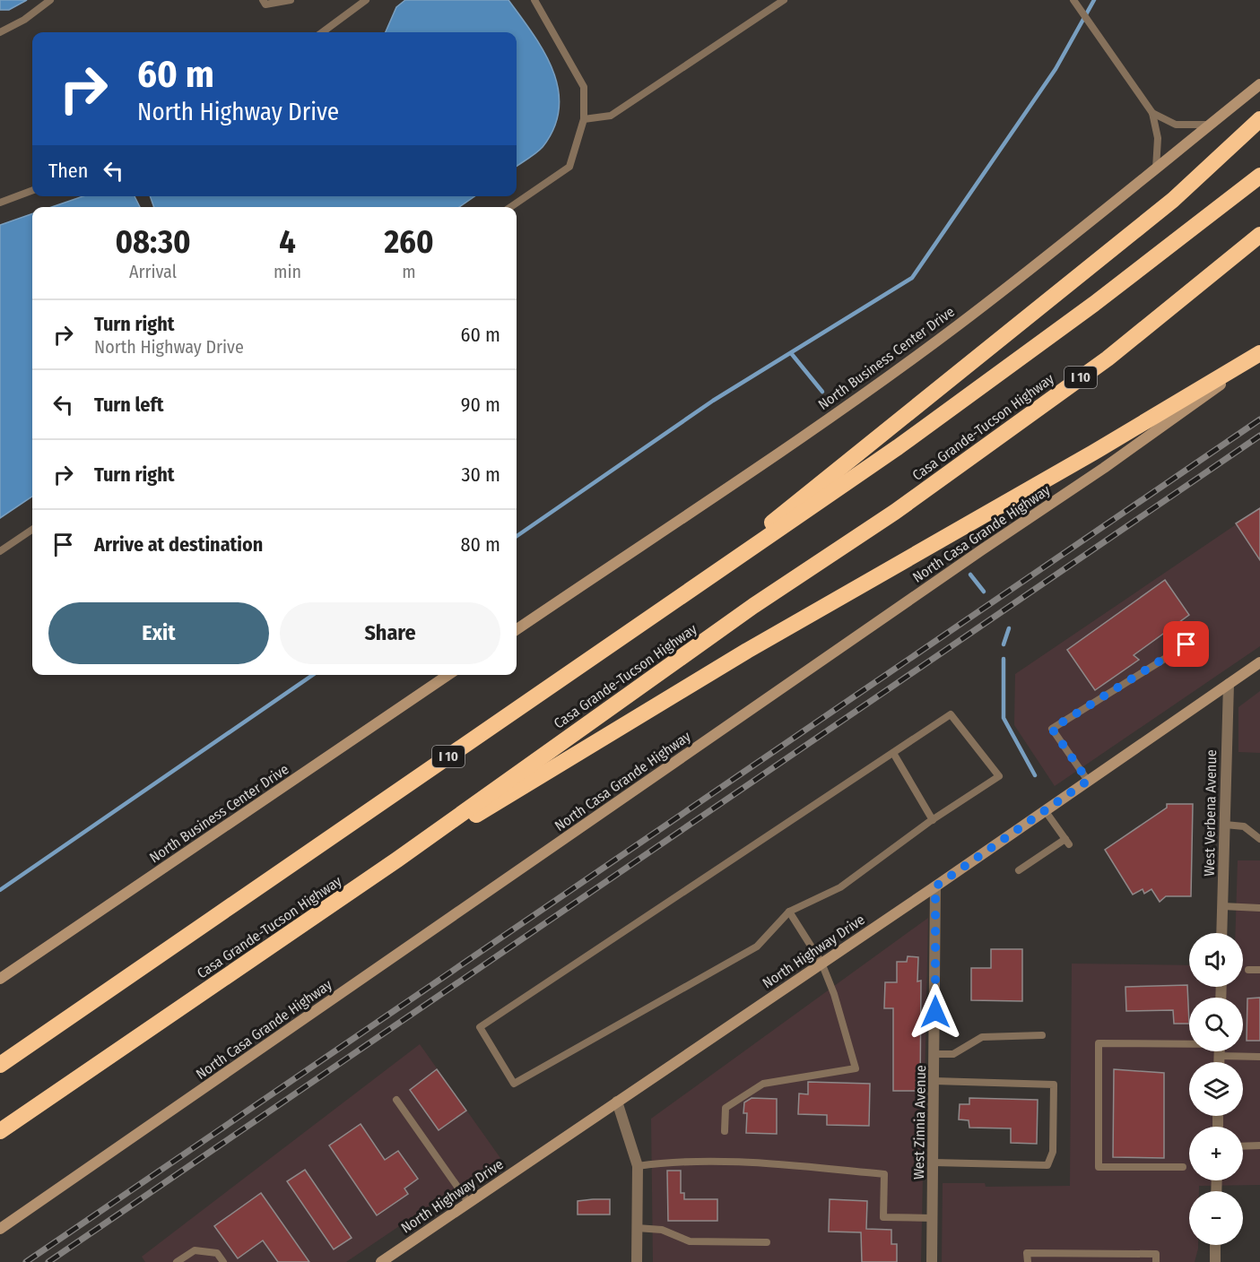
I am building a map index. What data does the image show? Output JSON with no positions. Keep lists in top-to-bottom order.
{
  "streets": {
    "highway": ["I 10", "Casa Grande-Tucson Highway"],
    "main road": ["North Business Center Drive", "North Casa Grande Highway", "North Highway Drive"],
    "street": ["West Verbena Avenue", "West Zinnia Avenue"]
  },
  "crossings": [
    ["West Verbena Avenue", "North Highway Drive"],
    ["North Highway Drive", "West Zinnia Avenue"]
  ],
  "page": {
    "turn": ["60 m", "North Highway Drive"],
    "then": "Then",
    "eta": [
      "08:30",
      "Arrival",
      "4",
      "min",
      "260",
      "m"
    ],
    "list": [
      {
        "name": "Turn right",
        "note": "North Highway Drive",
        "value": "60 m"
      },
      {
        "name": "Turn left",
        "value": "90 m"
      },
      {
        "name": "Turn right",
        "value": "30 m"
      },
      {
        "name": "Arrive at destination",
        "value": "80 m"
      }
    ],
    "buttons": ["Exit", "Share"],
    "map_buttons": ["+", "−"]
  }
}
